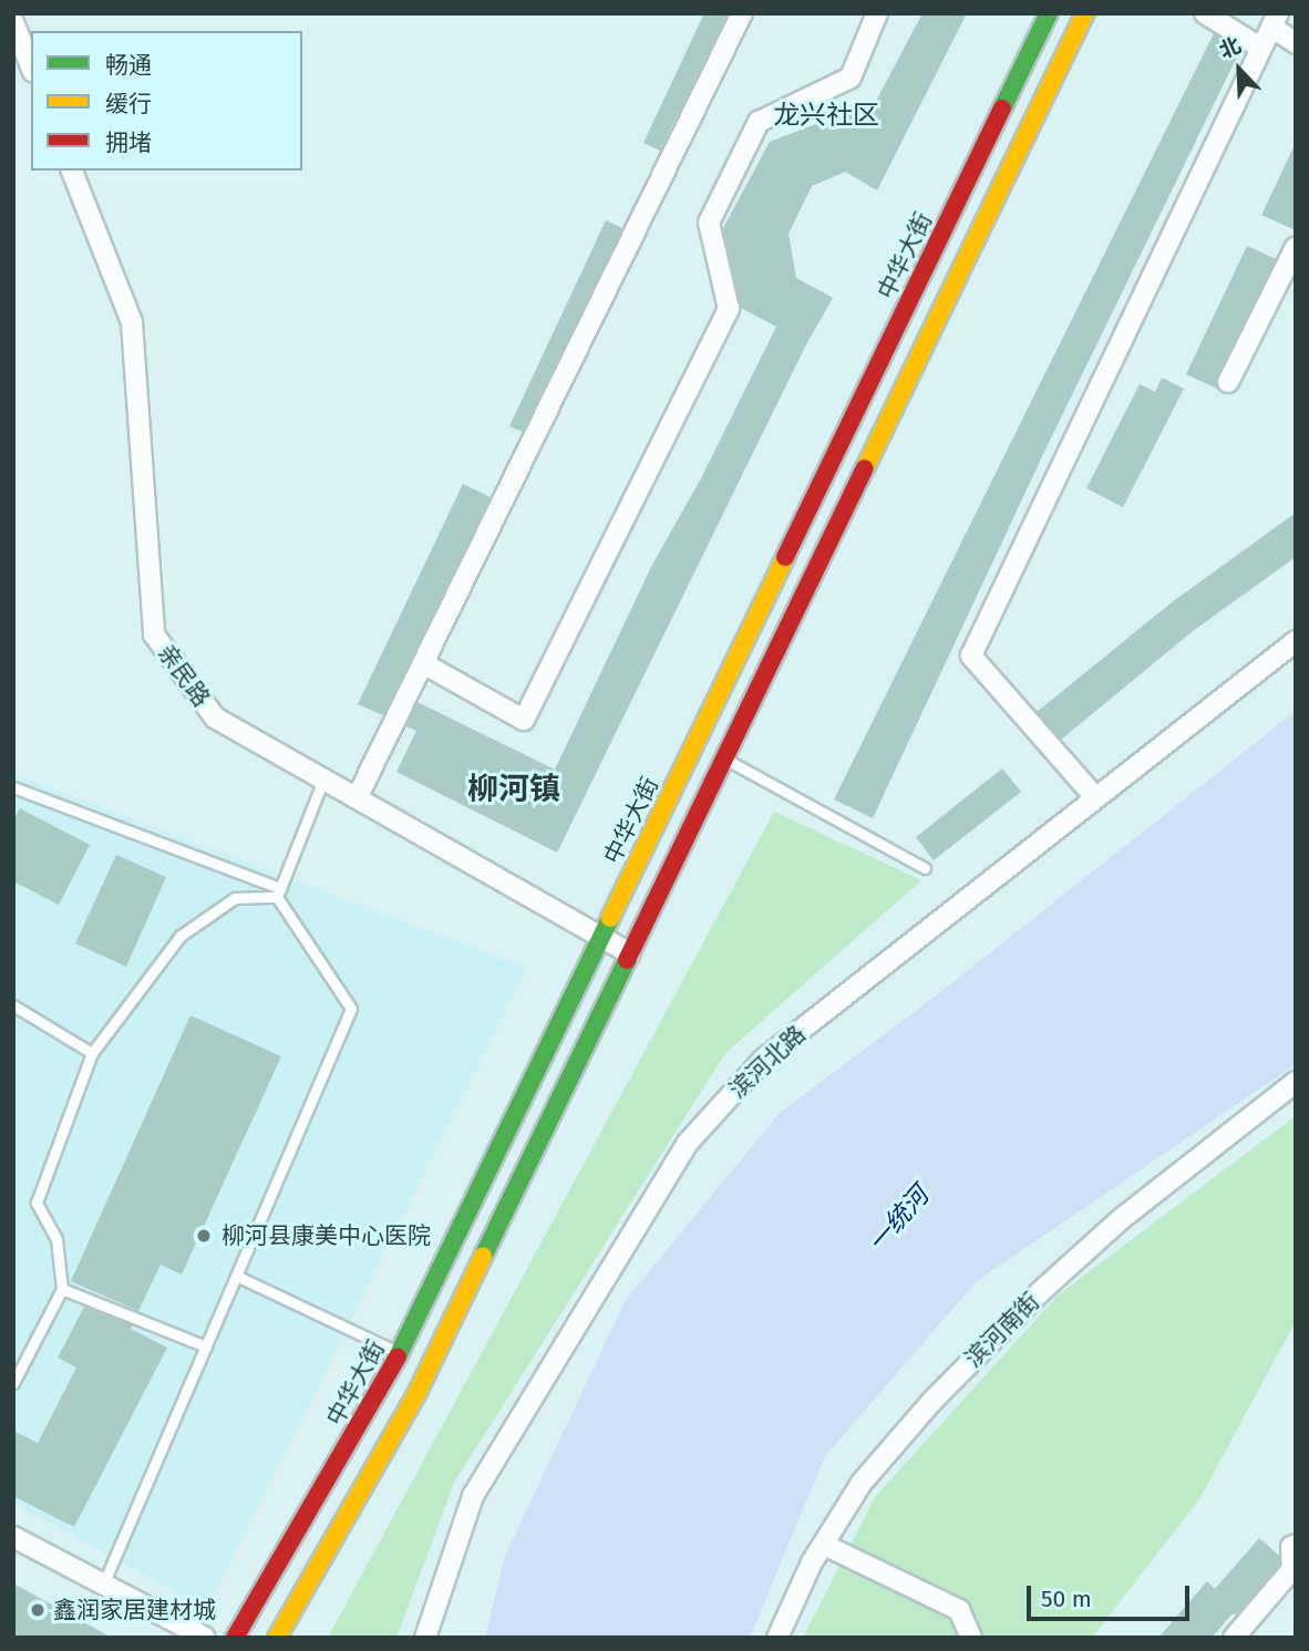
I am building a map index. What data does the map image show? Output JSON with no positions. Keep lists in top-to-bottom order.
{
  "streets": {
    "main road": ["中华大街"],
    "street": ["亲民路", "滨河北路", "滨河南街"]
  },
  "crossings": [
    ["中华大街", "亲民路"]
  ],
  "districts": ["龙兴社区", "柳河镇"],
  "water": ["一统河"],
  "places": ["柳河县康美中心医院", "鑫润家居建材城"],
  "legend": ["畅通", "缓行", "拥堵"],
  "scale_bar": "50 m",
  "north": "top left"
}
